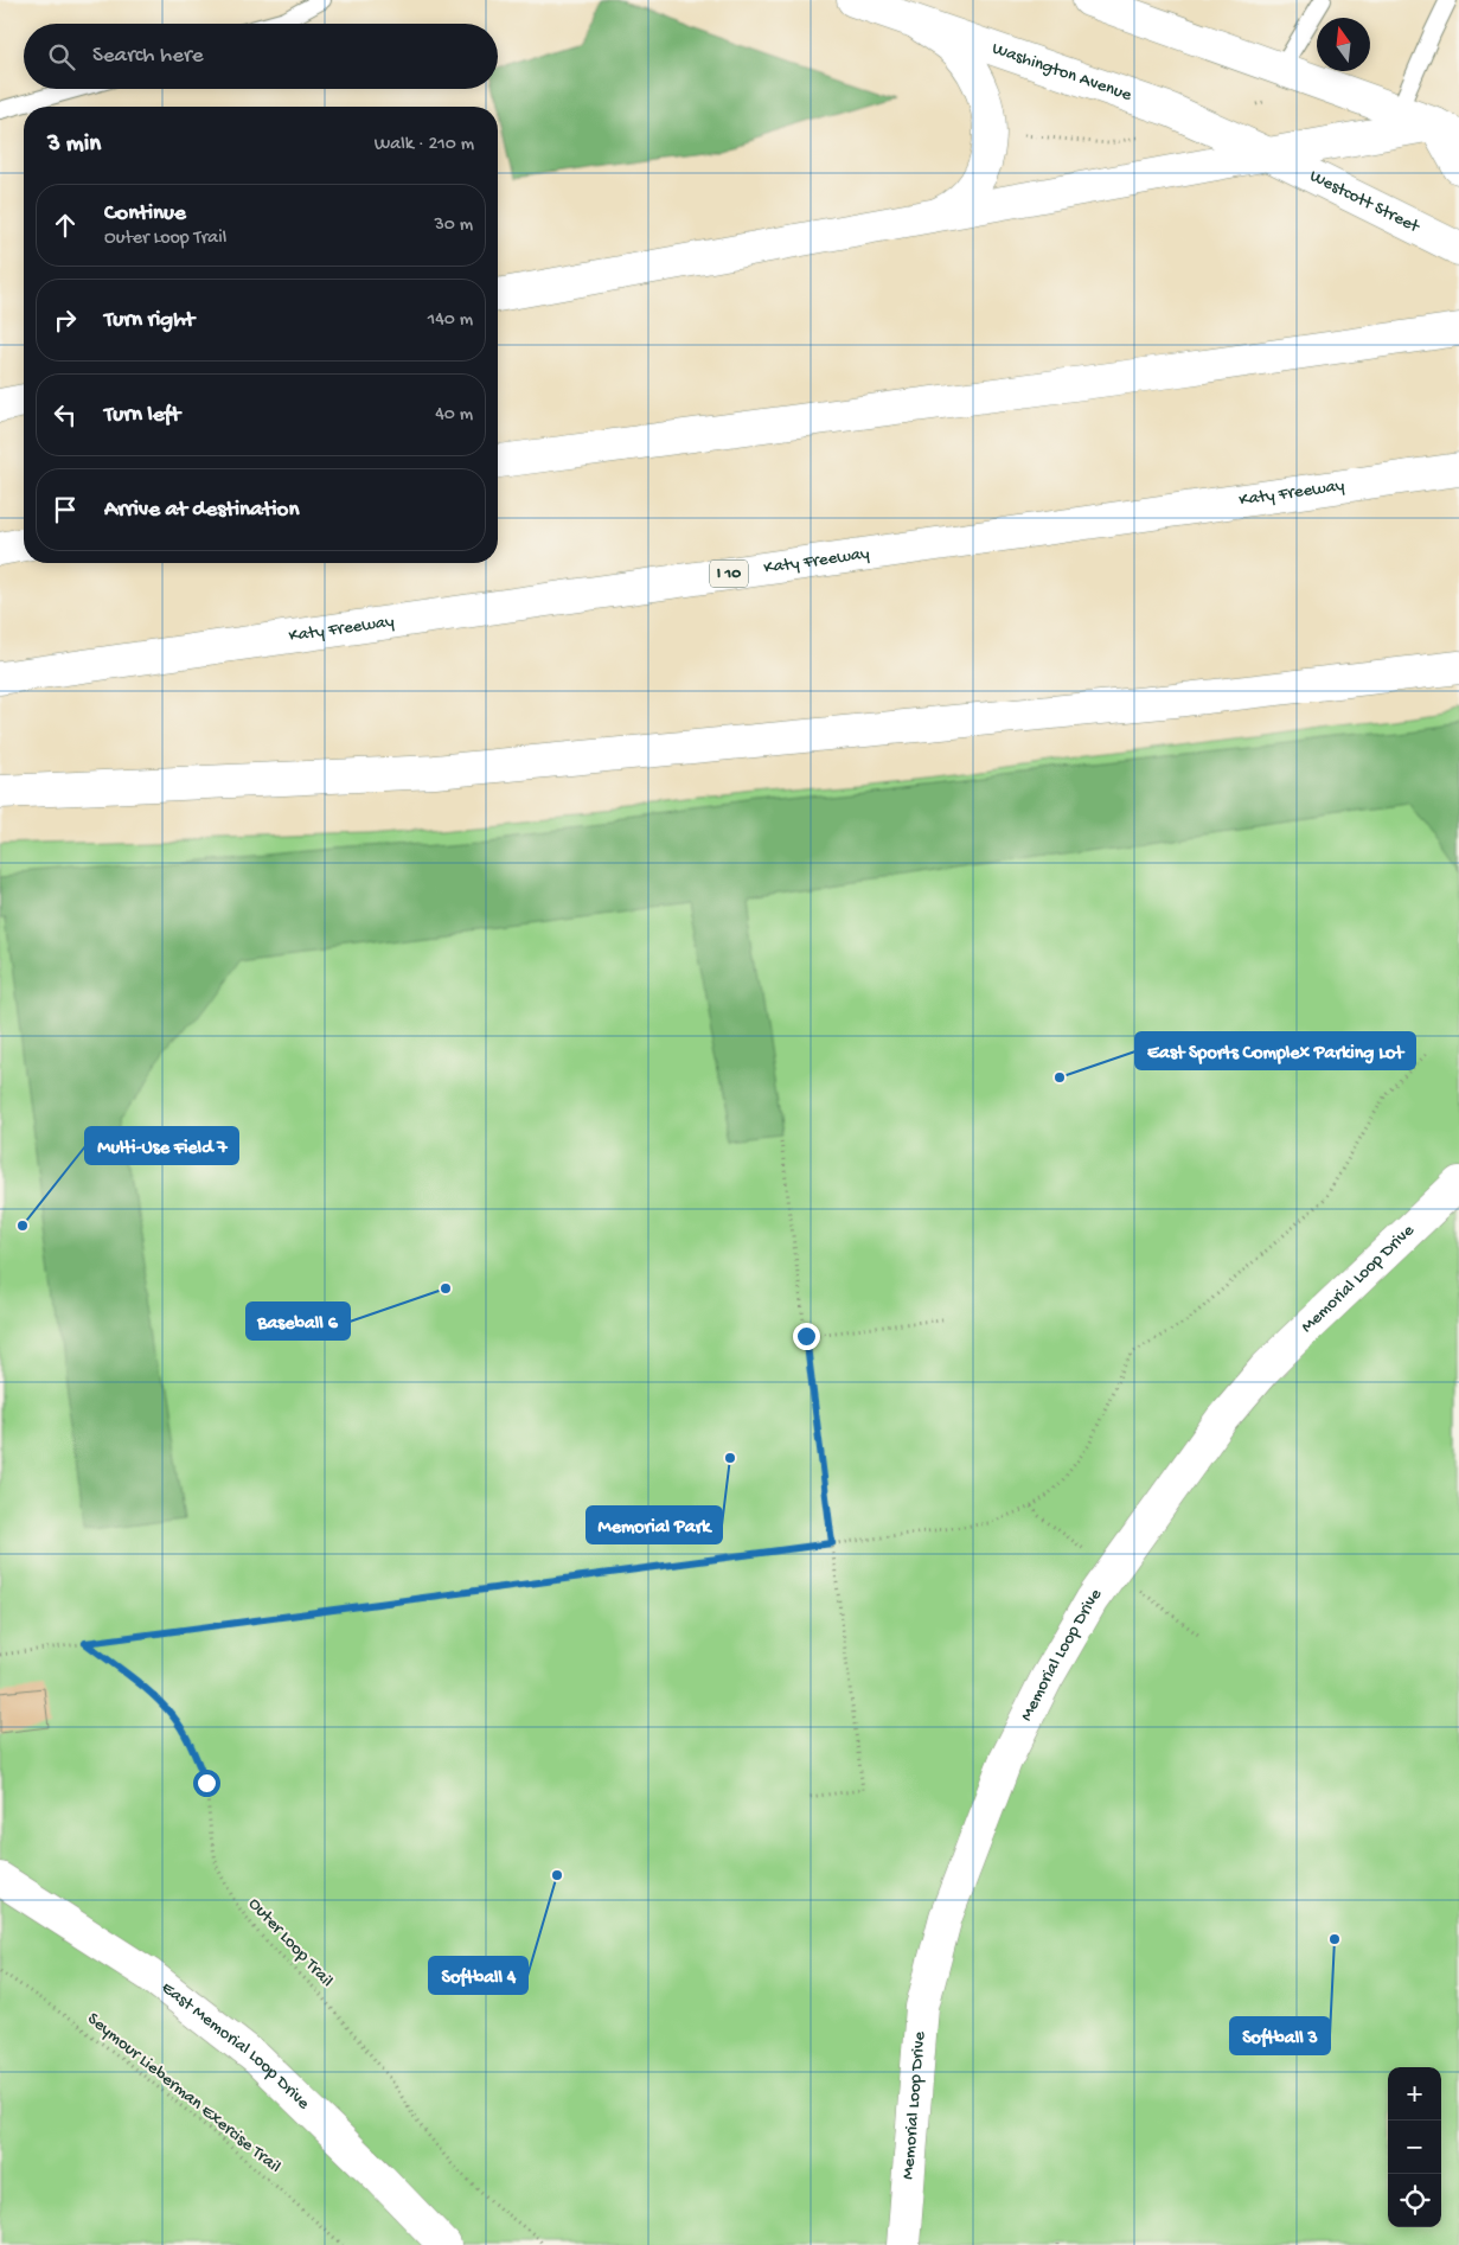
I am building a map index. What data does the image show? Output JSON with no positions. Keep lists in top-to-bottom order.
{
  "streets": {
    "main road": [
      "Washington Avenue",
      "Westcott Street",
      "Katy Freeway",
      "I 10",
      "Memorial Loop Drive",
      "East Memorial Loop Drive"
    ],
    "path": ["Outer Loop Trail", "Seymour Lieberman Exercise Trail"]
  },
  "crossings": [
    ["Washington Avenue", "Westcott Street"]
  ],
  "places": [
    "East Sports Complex Parking Lot",
    "Multi-Use Field 7",
    "Baseball 6",
    "Memorial Park",
    "Softball 4",
    "Softball 3"
  ],
  "north": "top",
  "page": {
    "search": "Search here",
    "heading": ["3 min", "Walk · 210 m"],
    "list": [
      ["Continue", "Outer Loop Trail", "30 m"],
      ["Turn right", "140 m"],
      ["Turn left", "40 m"],
      "Arrive at destination"
    ],
    "map_buttons": ["+", "−"]
  }
}
